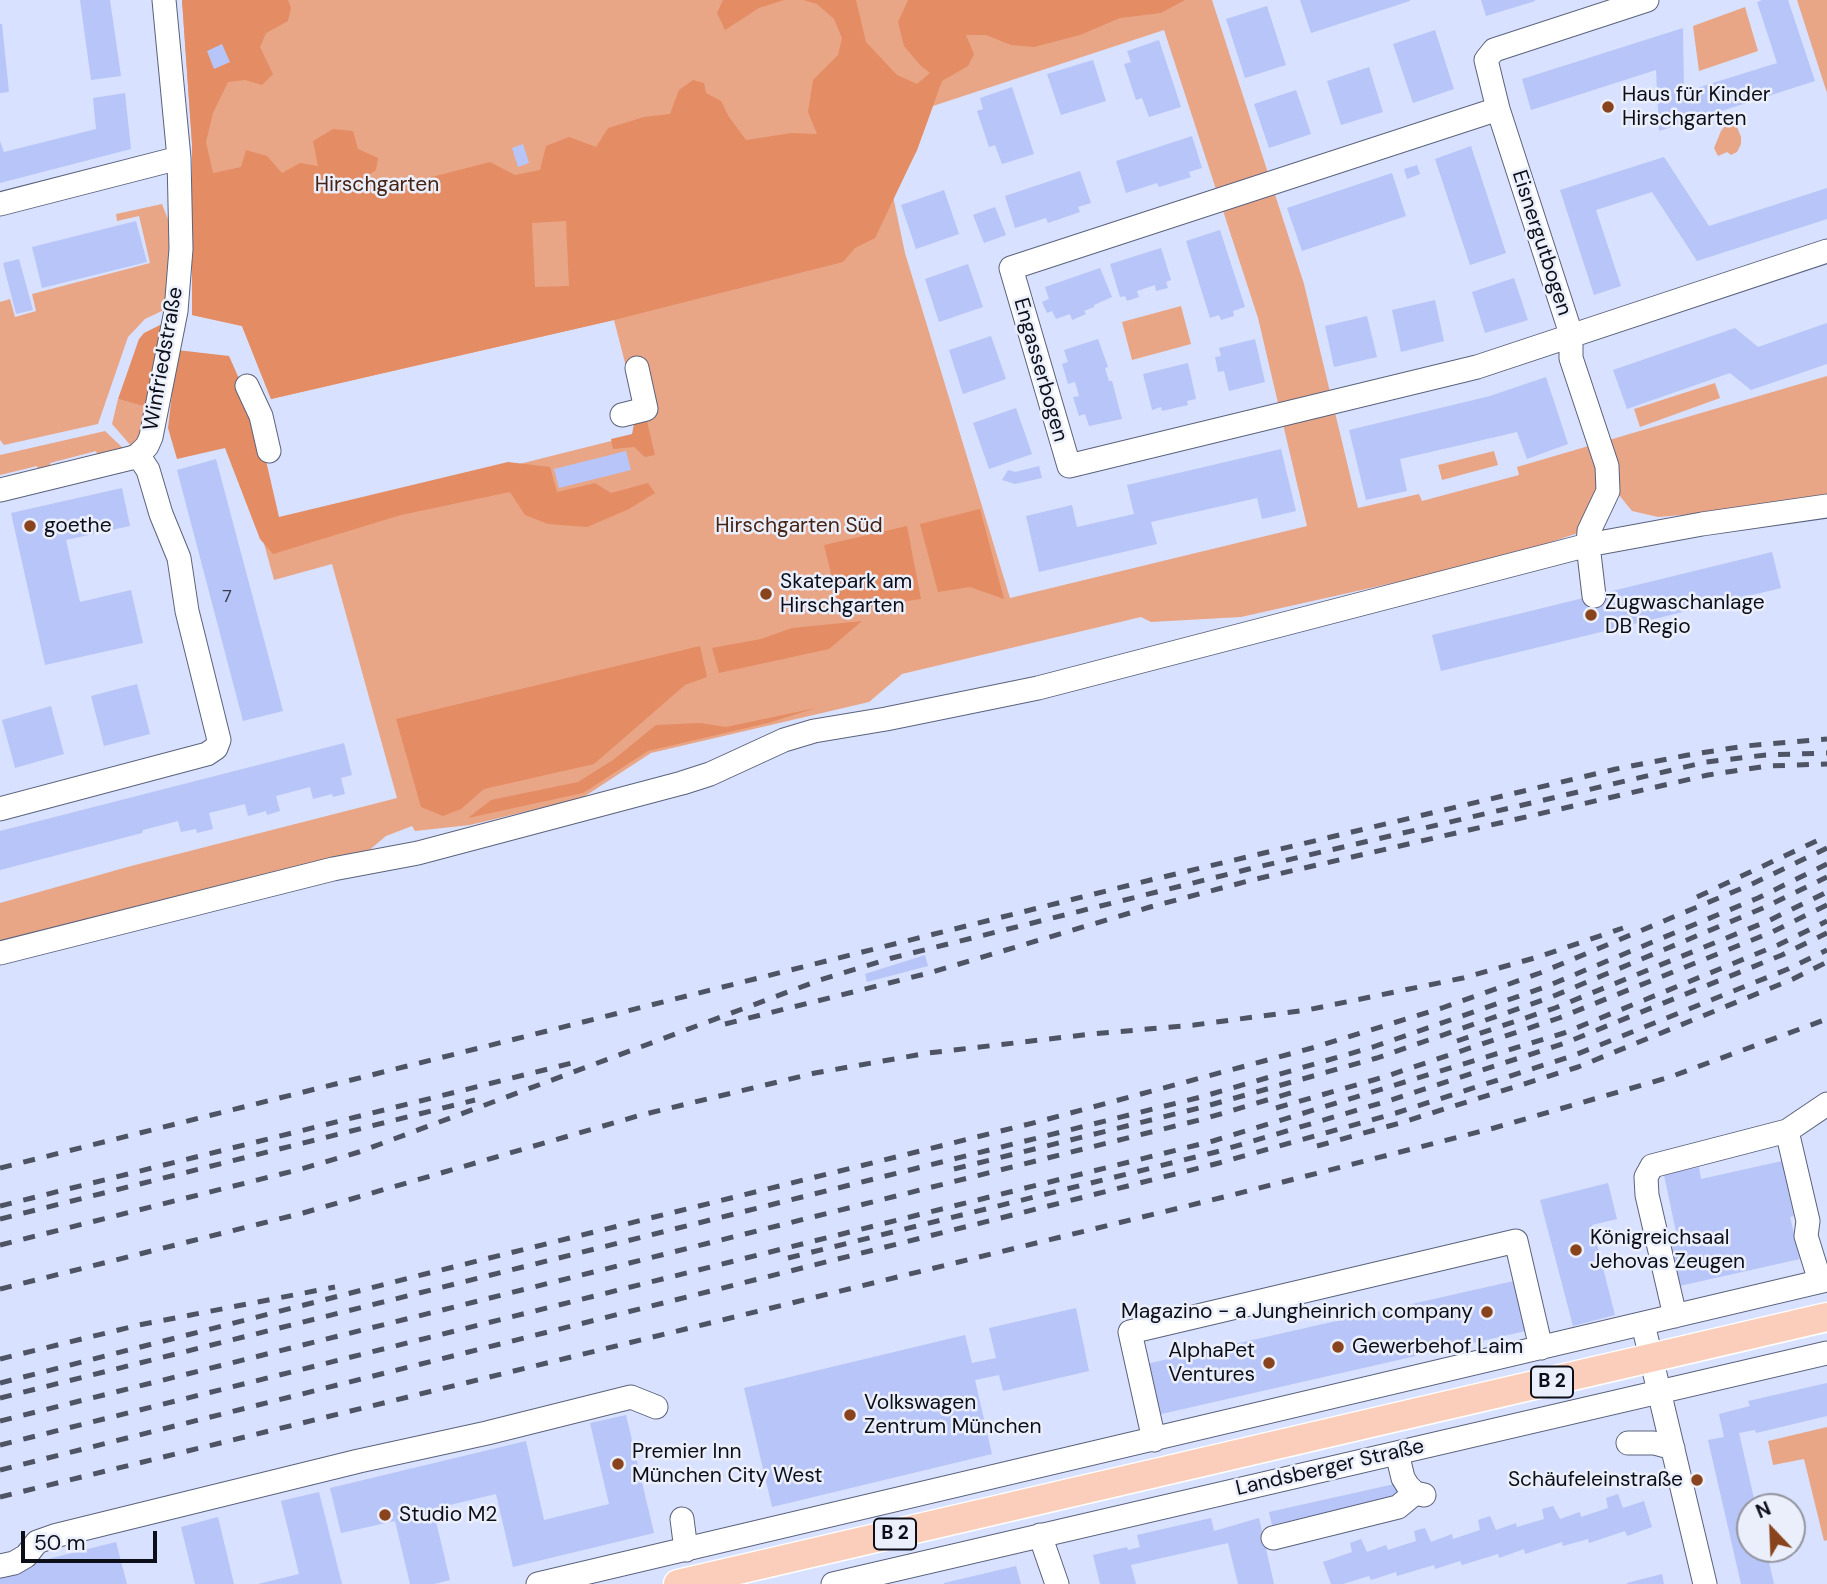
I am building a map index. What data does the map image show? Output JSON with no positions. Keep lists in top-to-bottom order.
{
  "streets": {
    "main road": ["B 2", "Landsberger Straße"],
    "street": ["Eisnergutbogen", "Winfriedstraße", "Engasserbogen"]
  },
  "crossings": [
    ["Eisnergutbogen", "Engasserbogen"]
  ],
  "parks": ["Hirschgarten", "Hirschgarten Süd"],
  "places": [
    "Haus für Kinder Hirschgarten",
    "goethe",
    "Skatepark am Hirschgarten",
    "Zugwaschanlage DB Regio",
    "Königreichsaal Jehovas Zeugen",
    "Magazino - a Jungheinrich company",
    "Gewerbehof Laim",
    "AlphaPet Ventures",
    "Volkswagen Zentrum München",
    "Premier Inn München City West",
    "Schäufeleinstraße",
    "Studio M2"
  ],
  "house_numbers": ["7"],
  "scale_bar": "50 m",
  "north": "top left"
}
